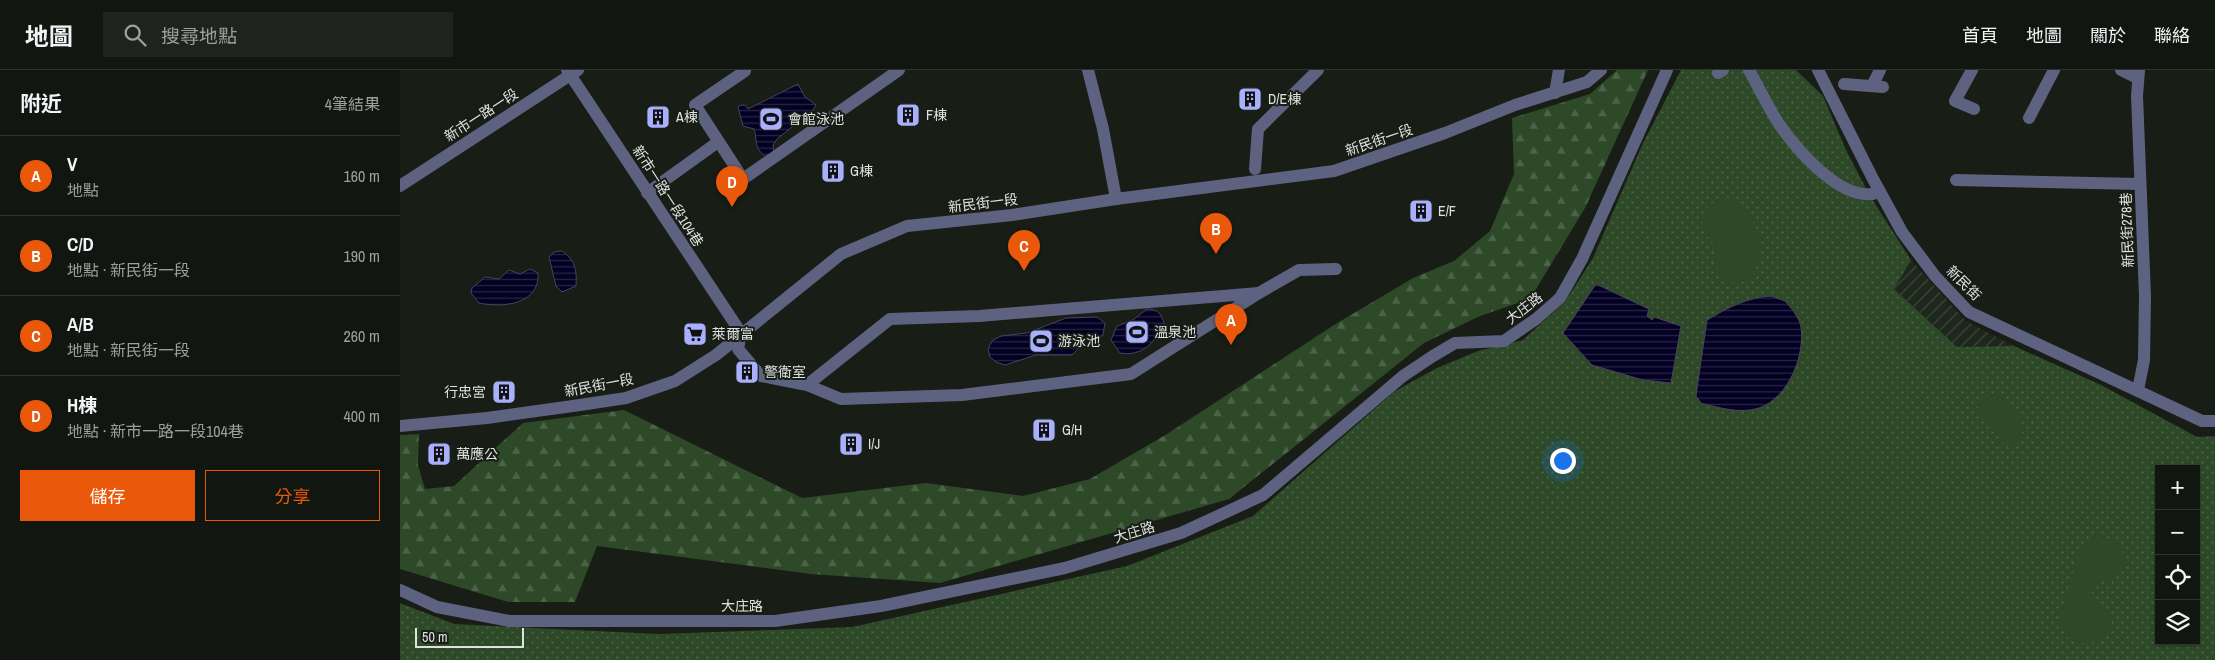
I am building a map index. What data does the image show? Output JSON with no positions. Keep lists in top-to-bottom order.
{
  "streets": {
    "street": [
      "新市一路一段",
      "新民街一段",
      "新市一路一段104巷",
      "新民街278巷",
      "新民街",
      "大庄路"
    ]
  },
  "crossings": [
    ["新市一路一段", "新市一路一段104巷"],
    ["新民街一段", "新市一路一段104巷"],
    ["新民街278巷", "新民街"]
  ],
  "places": {
    "building": [
      "D/E棟",
      "F棟",
      "A棟",
      "G棟",
      "E/F",
      "警衛室",
      "行忠宮",
      "G/H",
      "I/J",
      "萬應公"
    ],
    "sports": ["會館泳池", "溫泉池", "游泳池"],
    "supermarket": ["萊爾富"]
  },
  "scale_bar": "50 m",
  "page": {
    "header": "地圖",
    "search": "搜尋地點",
    "nav": [
      "首頁",
      "地圖",
      "關於",
      "聯絡"
    ],
    "heading": ["附近", "4筆結果"],
    "list": [
      {
        "mark": "A",
        "name": "V",
        "note": "地點",
        "value": "160 m"
      },
      {
        "mark": "B",
        "name": "C/D",
        "note": "地點 · 新民街一段",
        "value": "190 m"
      },
      {
        "mark": "C",
        "name": "A/B",
        "note": "地點 · 新民街一段",
        "value": "260 m"
      },
      {
        "mark": "D",
        "name": "H棟",
        "note": "地點 · 新市一路一段104巷",
        "value": "400 m"
      }
    ],
    "pins": [
      "D",
      "B",
      "C",
      "A"
    ],
    "buttons": ["儲存", "分享"],
    "map_buttons": ["+", "−"],
    "scale": "50 m"
  }
}
